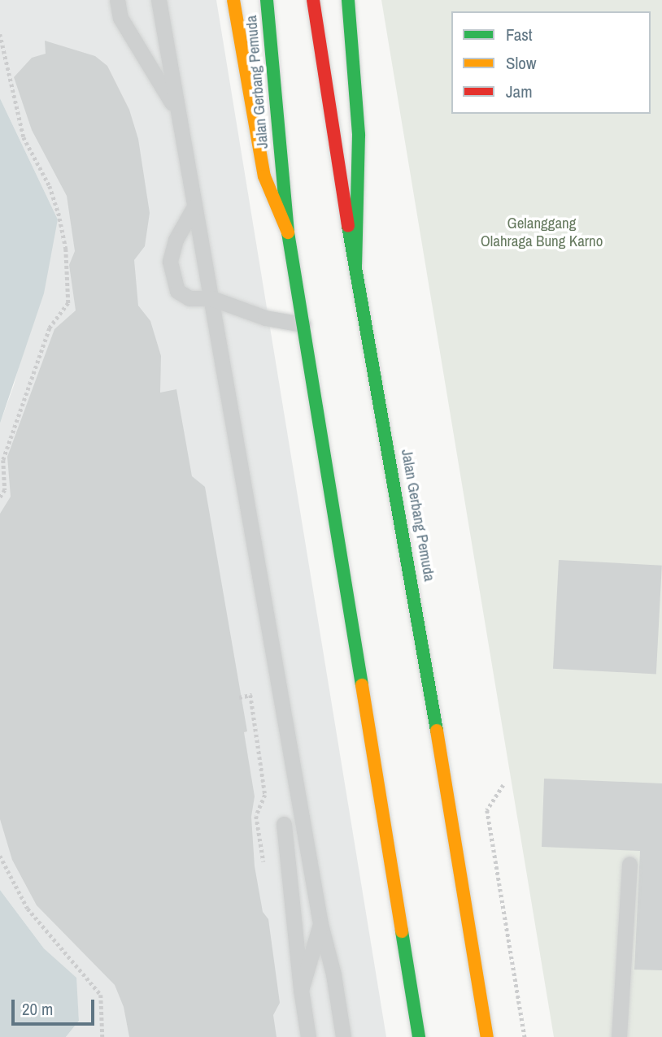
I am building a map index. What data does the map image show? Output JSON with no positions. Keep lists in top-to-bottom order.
{
  "streets": {
    "main road": ["Jalan Gerbang Pemuda"]
  },
  "parks": ["Gelanggang Olahraga Bung Karno"],
  "legend": ["Fast", "Slow", "Jam"],
  "scale_bar": "20 m"
}
